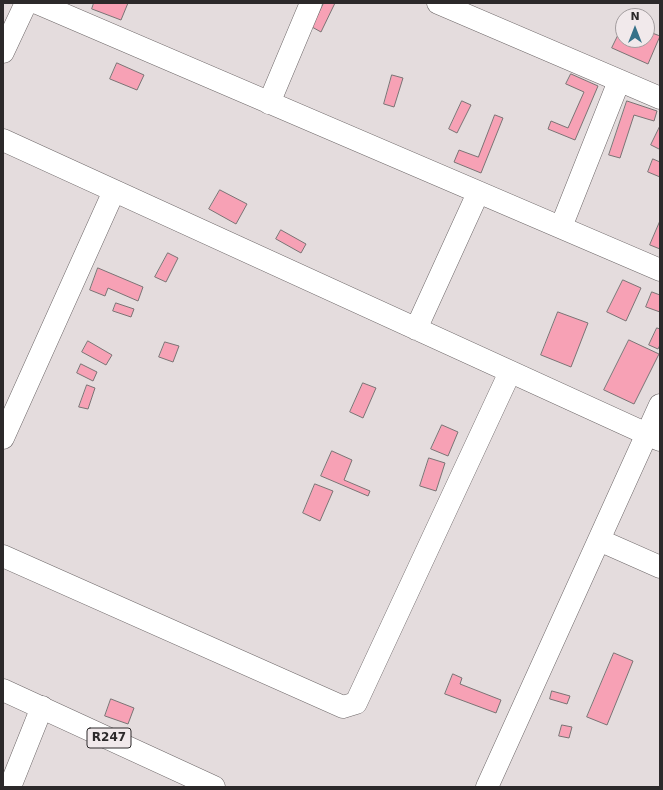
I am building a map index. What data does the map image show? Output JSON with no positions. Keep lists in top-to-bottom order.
{
  "streets": {
    "street": ["R247"]
  },
  "north": "top"
}
